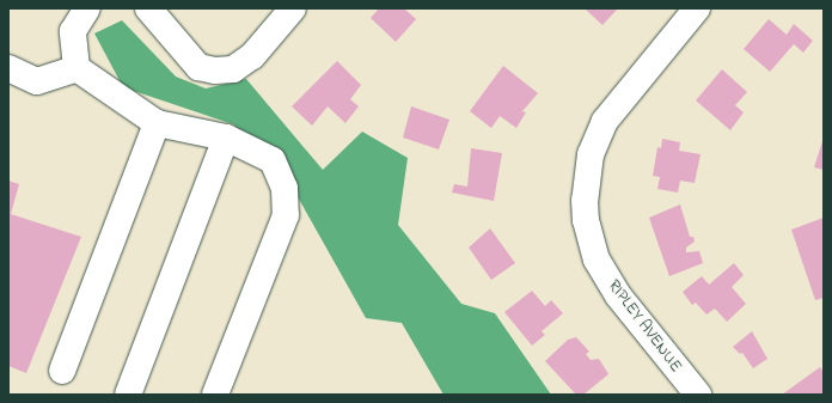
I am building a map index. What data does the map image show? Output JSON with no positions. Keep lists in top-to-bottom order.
{
  "streets": {
    "street": ["RIPLEY AVENUE"]
  }
}
